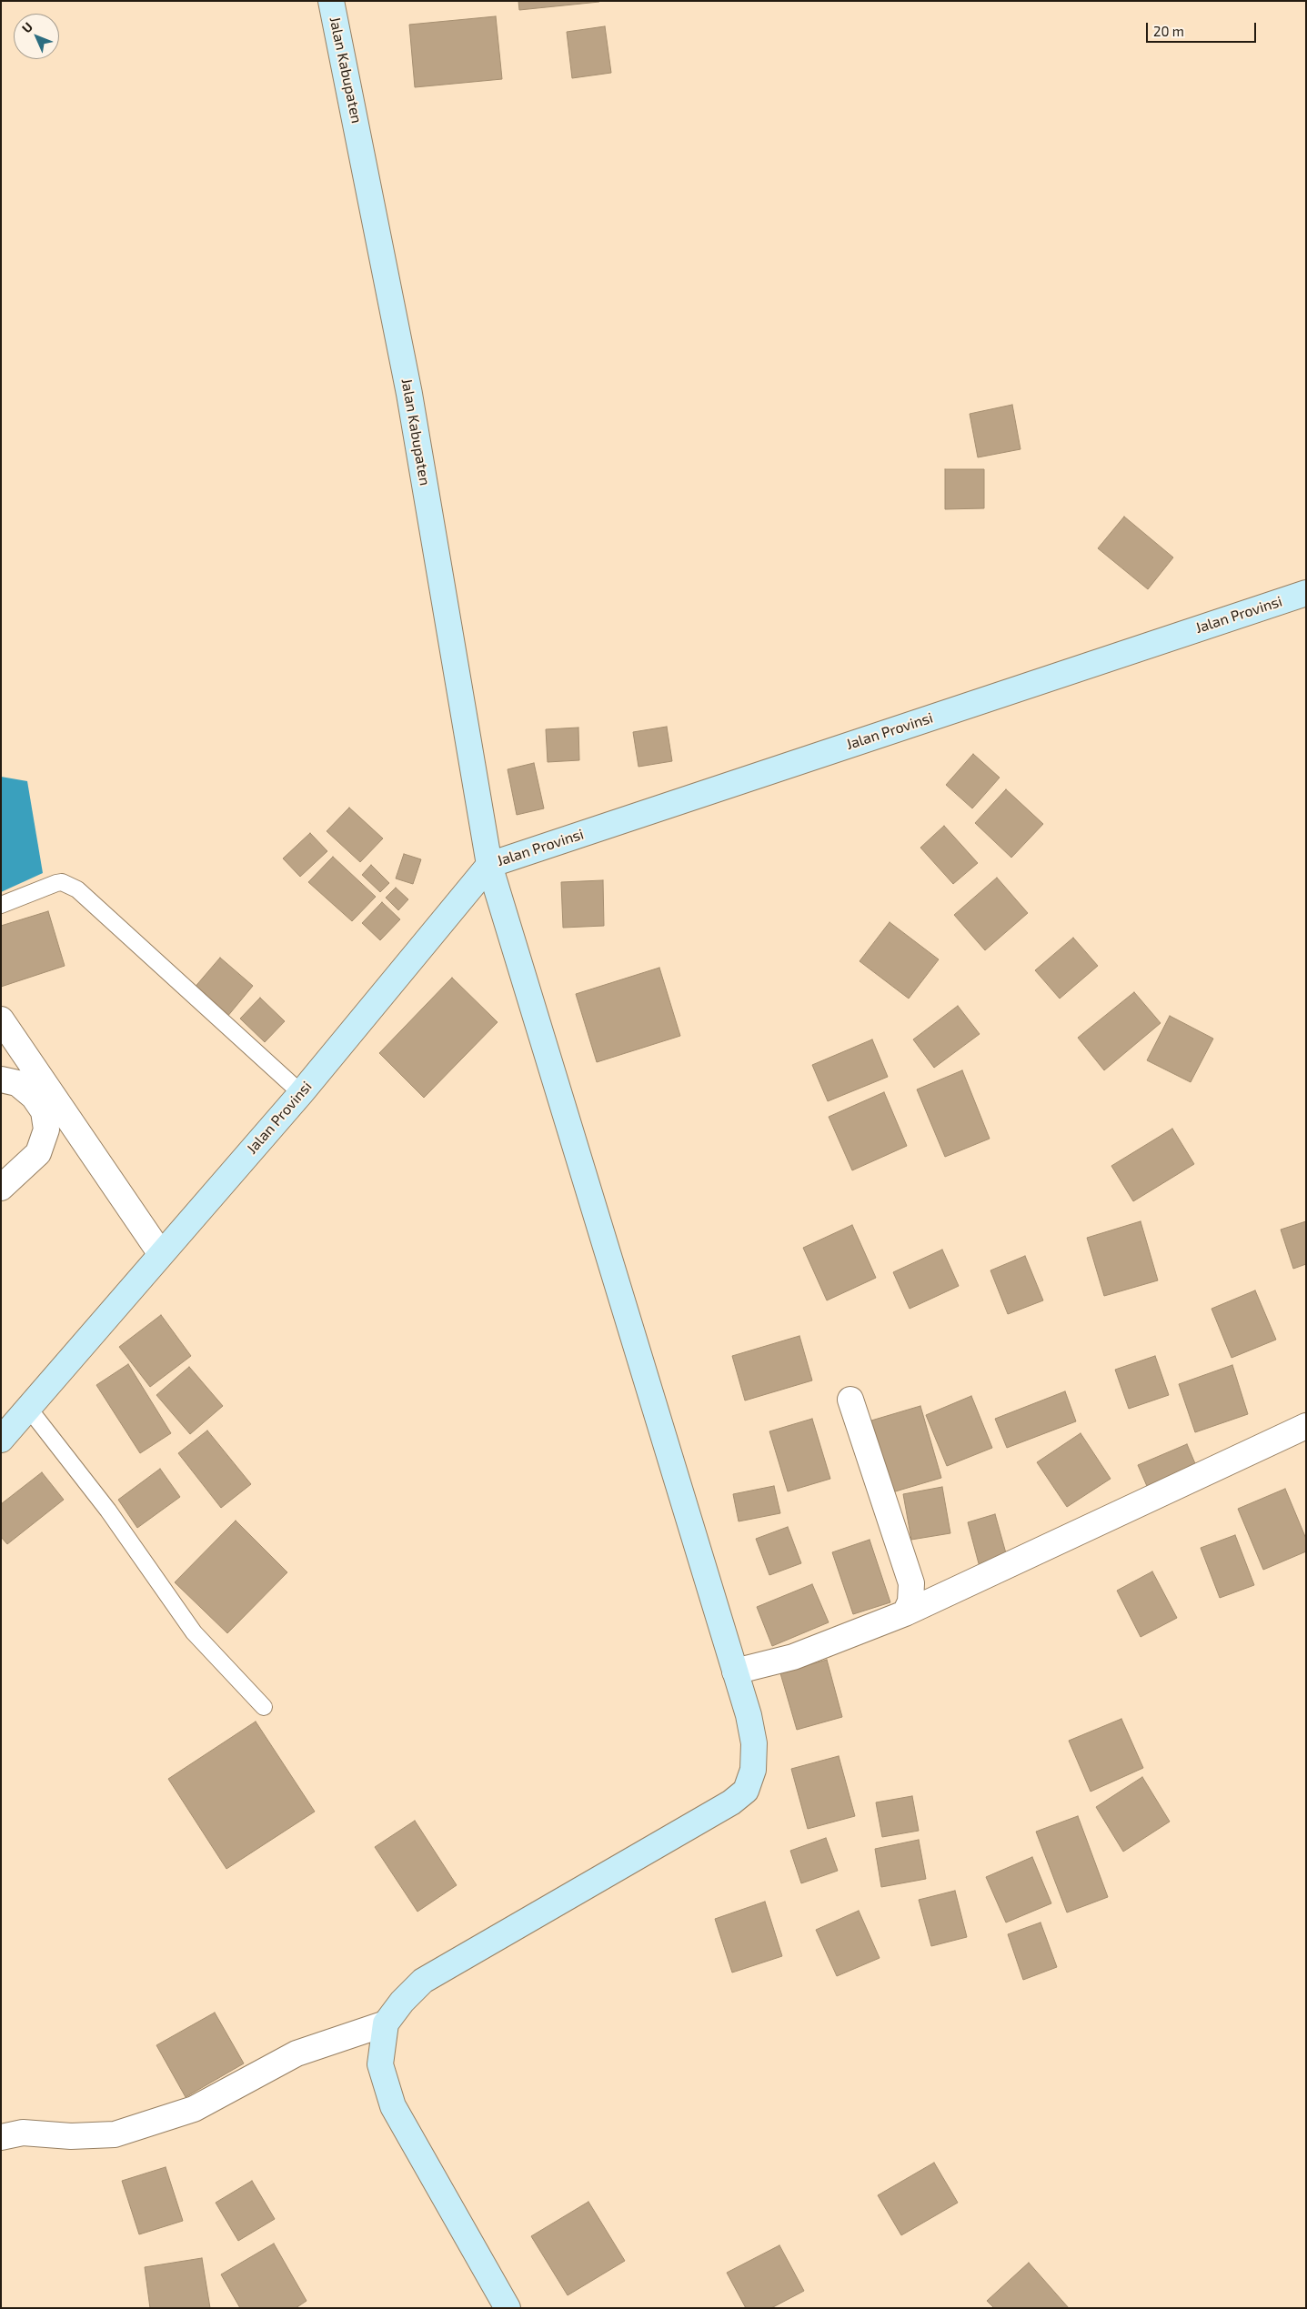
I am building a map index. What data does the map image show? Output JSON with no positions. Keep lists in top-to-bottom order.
{
  "streets": {
    "street": ["Jalan Kabupaten", "Jalan Provinsi"]
  },
  "crossings": [
    ["Jalan Kabupaten", "Jalan Provinsi"]
  ],
  "scale_bar": "20 m",
  "north": "top left"
}
